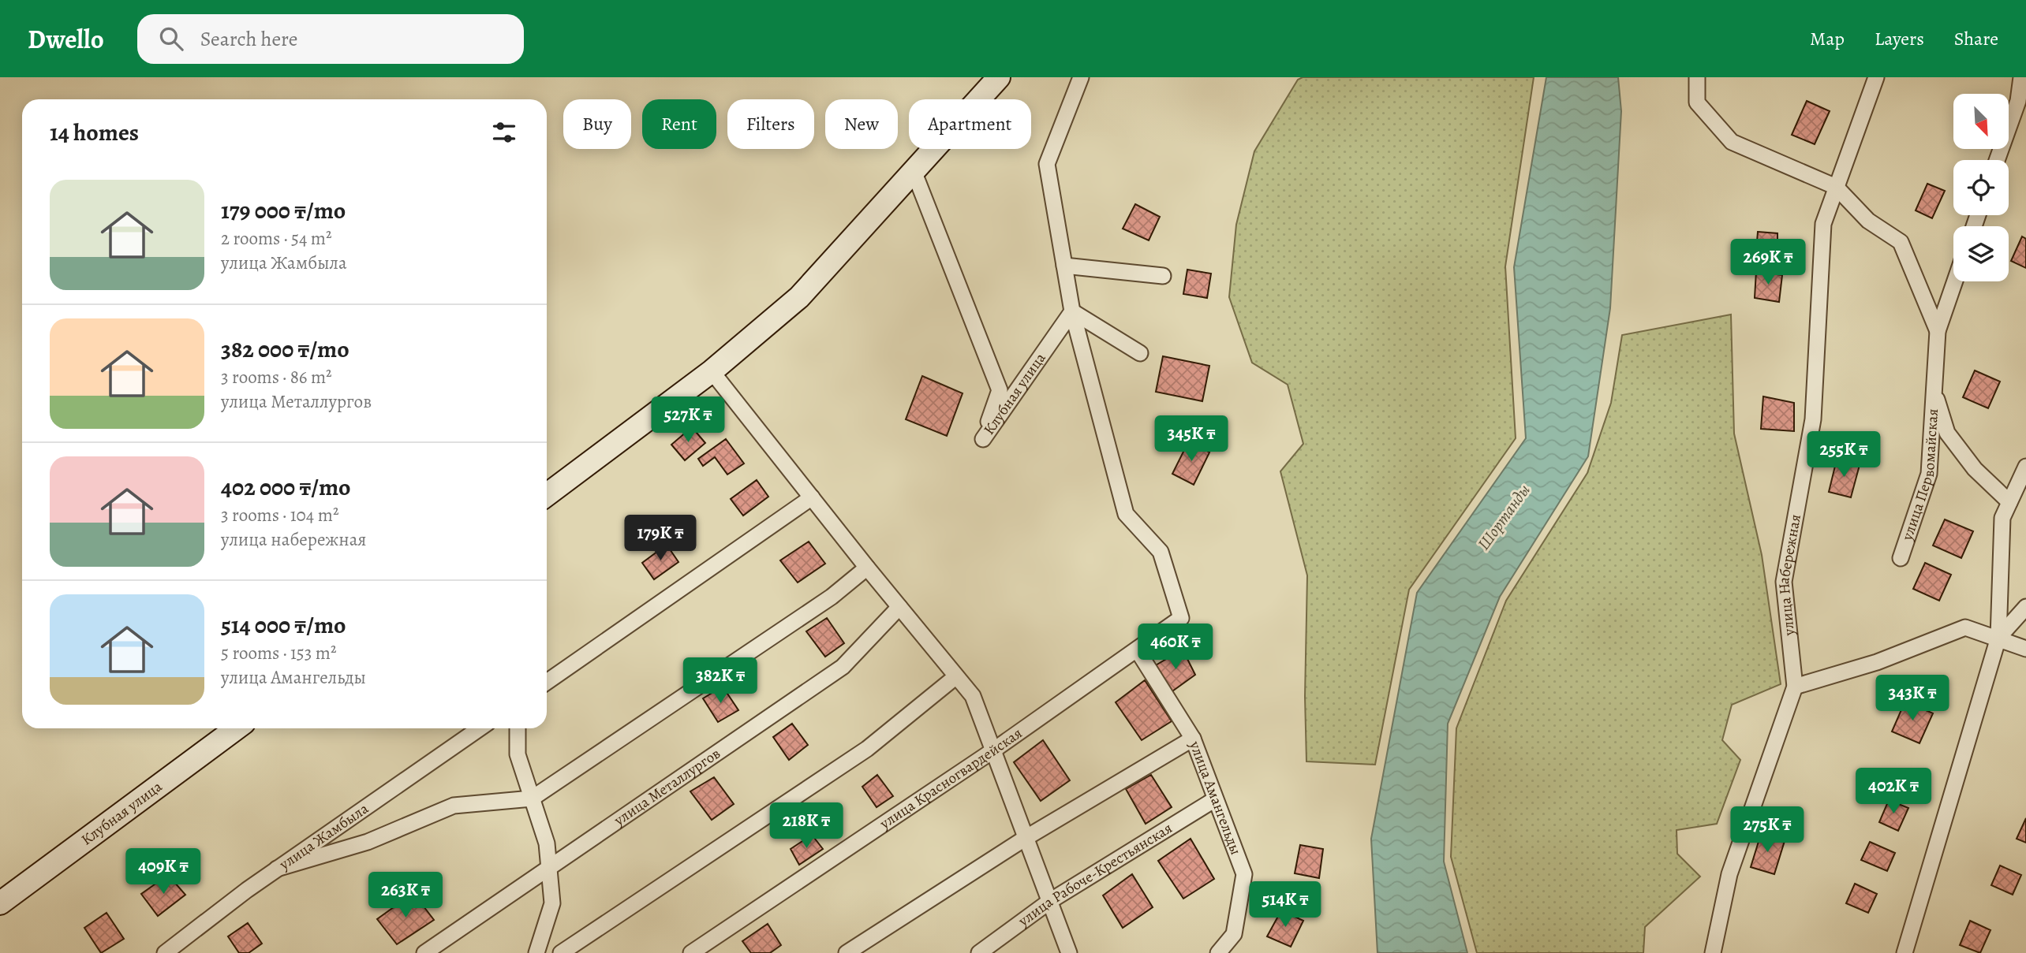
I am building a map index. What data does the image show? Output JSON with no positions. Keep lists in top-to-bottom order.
{
  "streets": {
    "street": [
      "Клубная улица",
      "улица Первомайская",
      "улица Набережная",
      "улица Красногвардейская",
      "улица Металлургов",
      "улица Амангельды",
      "улица Жамбыла",
      "улица Рабоче-Крестьянская"
    ]
  },
  "crossings": [
    ["Клубная улица", "улица Красногвардейская"],
    ["улица Первомайская", "улица Набережная"],
    ["улица Красногвардейская", "улица Амангельды"],
    ["улица Амангельды", "улица Рабоче-Крестьянская"]
  ],
  "water": ["Шортанды"],
  "north": "bottom right",
  "page": {
    "header": "Dwello",
    "search": "Search here",
    "nav": ["Map", "Layers", "Share"],
    "chip": [
      "Buy",
      "Rent",
      "Filters",
      "New",
      "Apartment"
    ],
    "heading": "14 homes",
    "list": [
      {
        "name": "179 000 ₸/mo",
        "note": "2 rooms · 54 m² · улица Жамбыла"
      },
      {
        "name": "382 000 ₸/mo",
        "note": "3 rooms · 86 m² · улица Металлургов"
      },
      {
        "name": "402 000 ₸/mo",
        "note": "3 rooms · 104 m² · улица набережная"
      },
      {
        "name": "514 000 ₸/mo",
        "note": "5 rooms · 153 m² · улица Амангельды"
      }
    ],
    "price": [
      "269K ₸",
      "527K ₸",
      "345K ₸",
      "255K ₸",
      "179K ₸",
      "460K ₸",
      "382K ₸",
      "343K ₸",
      "402K ₸",
      "218K ₸",
      "275K ₸",
      "409K ₸",
      "263K ₸",
      "514K ₸"
    ]
  }
}
